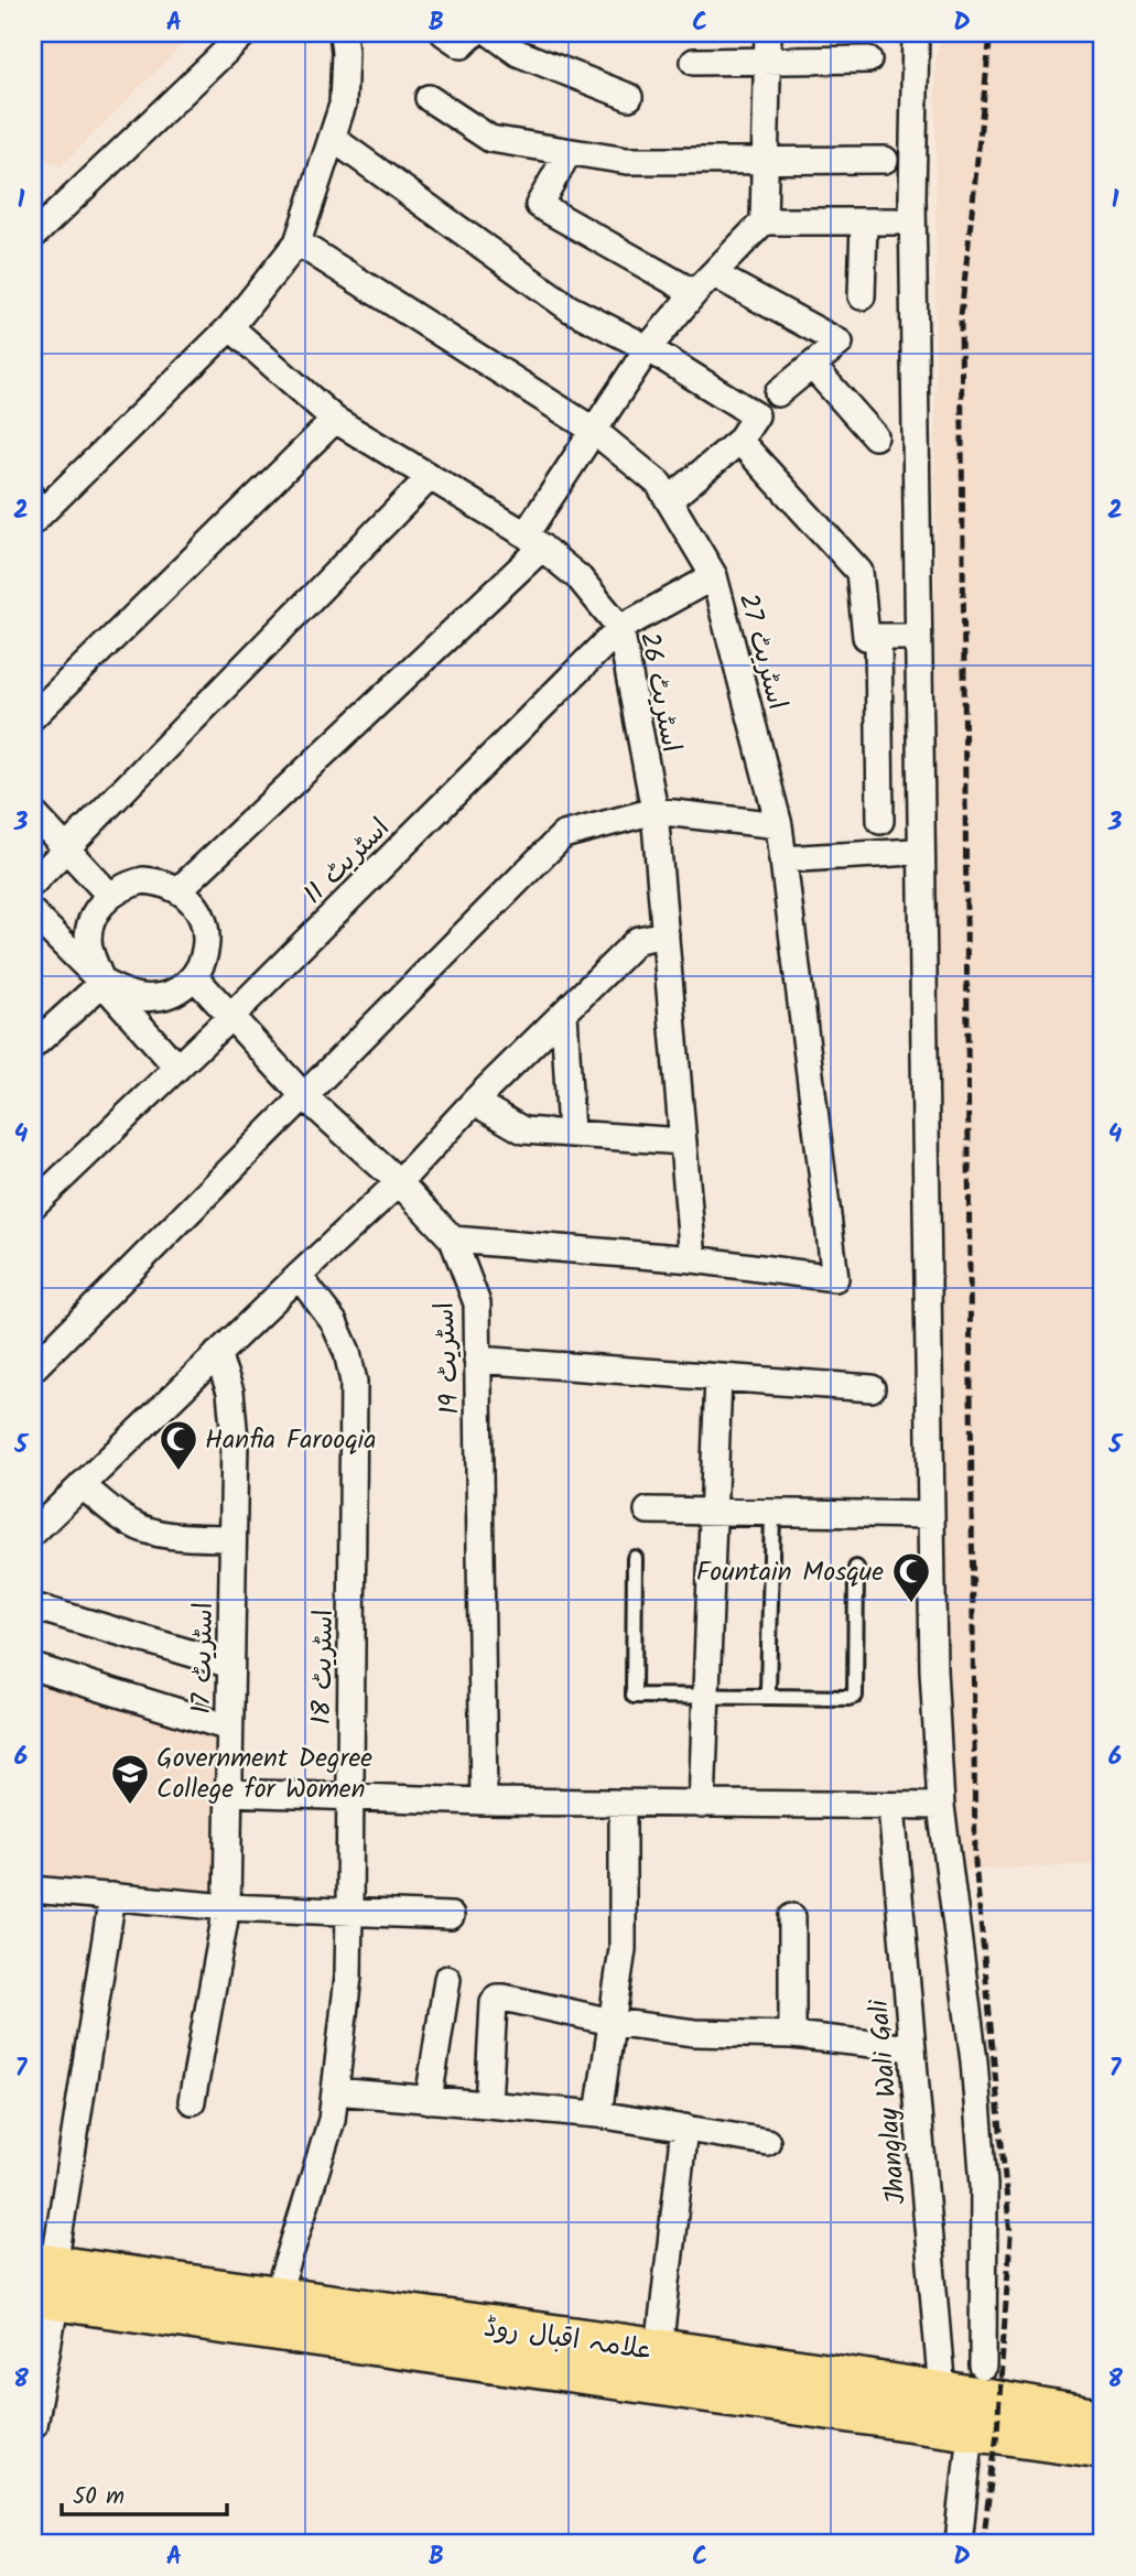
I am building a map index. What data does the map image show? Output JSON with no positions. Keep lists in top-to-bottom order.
{
  "streets": {
    "main road": ["علامہ اقبال روڈ"],
    "street": [
      "اسٹریٹ 27",
      "اسٹریٹ 26",
      "اسٹریٹ 11",
      "اسٹریٹ 19",
      "اسٹریٹ 17",
      "اسٹریٹ 18",
      "Jhanglay Wali Gali"
    ]
  },
  "crossings": [
    ["اسٹریٹ 27", "اسٹریٹ 26"],
    ["اسٹریٹ 27", "اسٹریٹ 11"],
    ["اسٹریٹ 26", "اسٹریٹ 11"],
    ["اسٹریٹ 11", "اسٹریٹ 19"],
    ["اسٹریٹ 18", "علامہ اقبال روڈ"],
    ["Jhanglay Wali Gali", "علامہ اقبال روڈ"]
  ],
  "places": {
    "mosque": ["Hanfia Farooqia", "Fountain Mosque"],
    "school or university": ["Government Degree College for Women"]
  },
  "scale_bar": "50 m",
  "grid": {
    "columns": [
      "A",
      "B",
      "C",
      "D"
    ],
    "rows": [
      "1",
      "2",
      "3",
      "4",
      "5",
      "6",
      "7",
      "8"
    ]
  }
}
